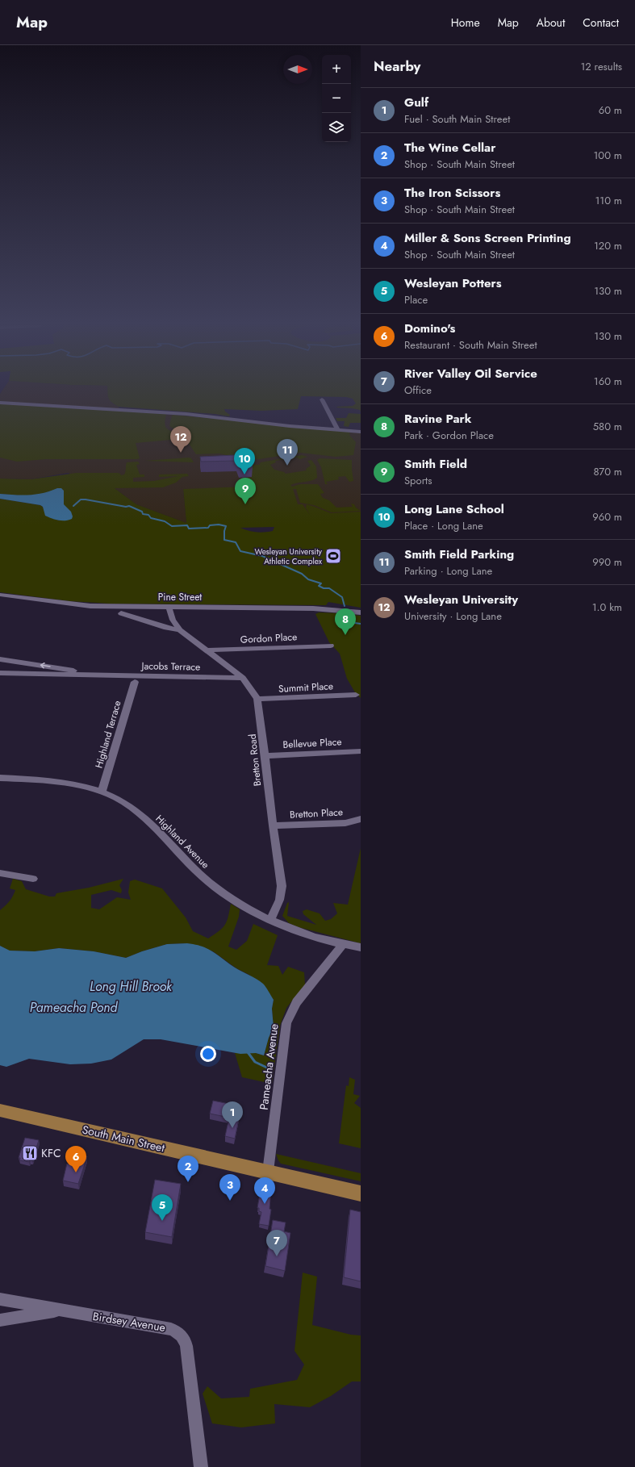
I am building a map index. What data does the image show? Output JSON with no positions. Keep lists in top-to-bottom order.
{
  "streets": {
    "main road": ["South Main Street"],
    "street": [
      "Pine Street",
      "Gordon Place",
      "Jacobs Terrace",
      "Summit Place",
      "Highland Terrace",
      "Bellevue Place",
      "Bretton Road",
      "Bretton Place",
      "Highland Avenue",
      "Pameacha Avenue",
      "Birdsey Avenue"
    ]
  },
  "crossings": [
    ["Pine Street", "Bretton Road"],
    ["Gordon Place", "Bretton Road"],
    ["Jacobs Terrace", "Bretton Road"],
    ["Summit Place", "Bretton Road"],
    ["Highland Terrace", "Highland Avenue"],
    ["Bellevue Place", "Bretton Road"],
    ["Bretton Road", "Bretton Place"],
    ["Bretton Road", "Highland Avenue"],
    ["Highland Avenue", "Pameacha Avenue"],
    ["Pameacha Avenue", "South Main Street"]
  ],
  "water": ["Long Hill Brook", "Pameacha Pond"],
  "places": {
    "sports": ["Wesleyan University Athletic Complex"],
    "restaurant": ["KFC"]
  },
  "north": "right",
  "page": {
    "header": "Map",
    "nav": [
      "Home",
      "Map",
      "About",
      "Contact"
    ],
    "heading": ["Nearby", "12 results"],
    "map_buttons": ["+", "−"],
    "list": [
      {
        "mark": "1",
        "name": "Gulf",
        "note": "Fuel · South Main Street",
        "value": "60 m"
      },
      {
        "mark": "2",
        "name": "The Wine Cellar",
        "note": "Shop · South Main Street",
        "value": "100 m"
      },
      {
        "mark": "3",
        "name": "The Iron Scissors",
        "note": "Shop · South Main Street",
        "value": "110 m"
      },
      {
        "mark": "4",
        "name": "Miller & Sons Screen Printing",
        "note": "Shop · South Main Street",
        "value": "120 m"
      },
      {
        "mark": "5",
        "name": "Wesleyan Potters",
        "note": "Place",
        "value": "130 m"
      },
      {
        "mark": "6",
        "name": "Domino's",
        "note": "Restaurant · South Main Street",
        "value": "130 m"
      },
      {
        "mark": "7",
        "name": "River Valley Oil Service",
        "note": "Office",
        "value": "160 m"
      },
      {
        "mark": "8",
        "name": "Ravine Park",
        "note": "Park · Gordon Place",
        "value": "580 m"
      },
      {
        "mark": "9",
        "name": "Smith Field",
        "note": "Sports",
        "value": "870 m"
      },
      {
        "mark": "10",
        "name": "Long Lane School",
        "note": "Place · Long Lane",
        "value": "960 m"
      },
      {
        "mark": "11",
        "name": "Smith Field Parking",
        "note": "Parking · Long Lane",
        "value": "990 m"
      },
      {
        "mark": "12",
        "name": "Wesleyan University",
        "note": "University · Long Lane",
        "value": "1.0 km"
      }
    ],
    "pins": [
      "12",
      "11",
      "10",
      "9",
      "8",
      "1",
      "6",
      "2",
      "3",
      "4",
      "5",
      "7"
    ]
  }
}
